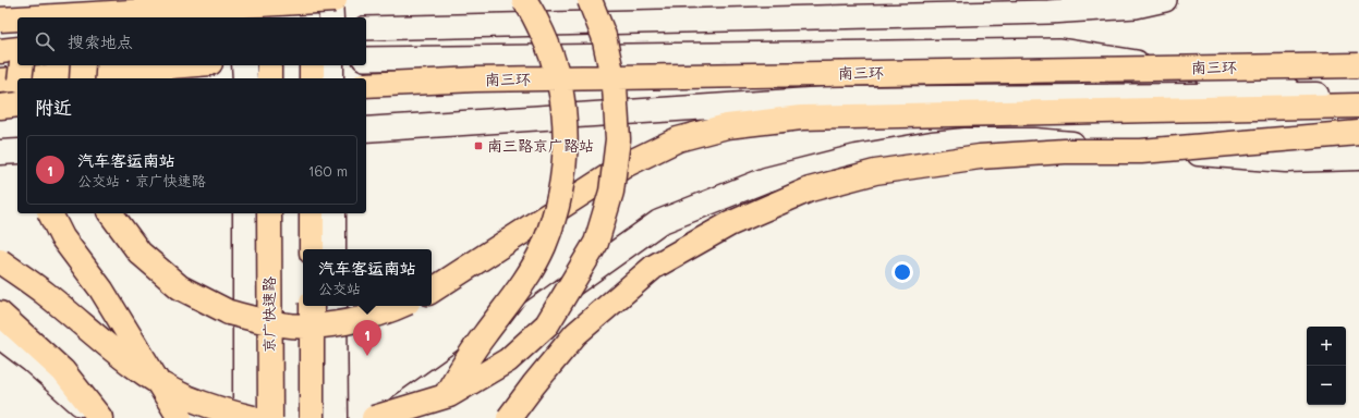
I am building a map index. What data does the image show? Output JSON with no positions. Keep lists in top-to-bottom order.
{
  "streets": {
    "highway": ["南三环", "京广快速路"]
  },
  "places": {
    "transit": ["南三路京广路站"]
  },
  "page": {
    "search": "搜索地点",
    "heading": "附近",
    "list": [
      {
        "mark": "1",
        "name": "汽车客运南站",
        "note": "公交站 · 京广快速路",
        "value": "160 m"
      }
    ],
    "popup": ["汽车客运南站", "公交站"],
    "pins": "1",
    "map_buttons": ["+", "−"]
  }
}
